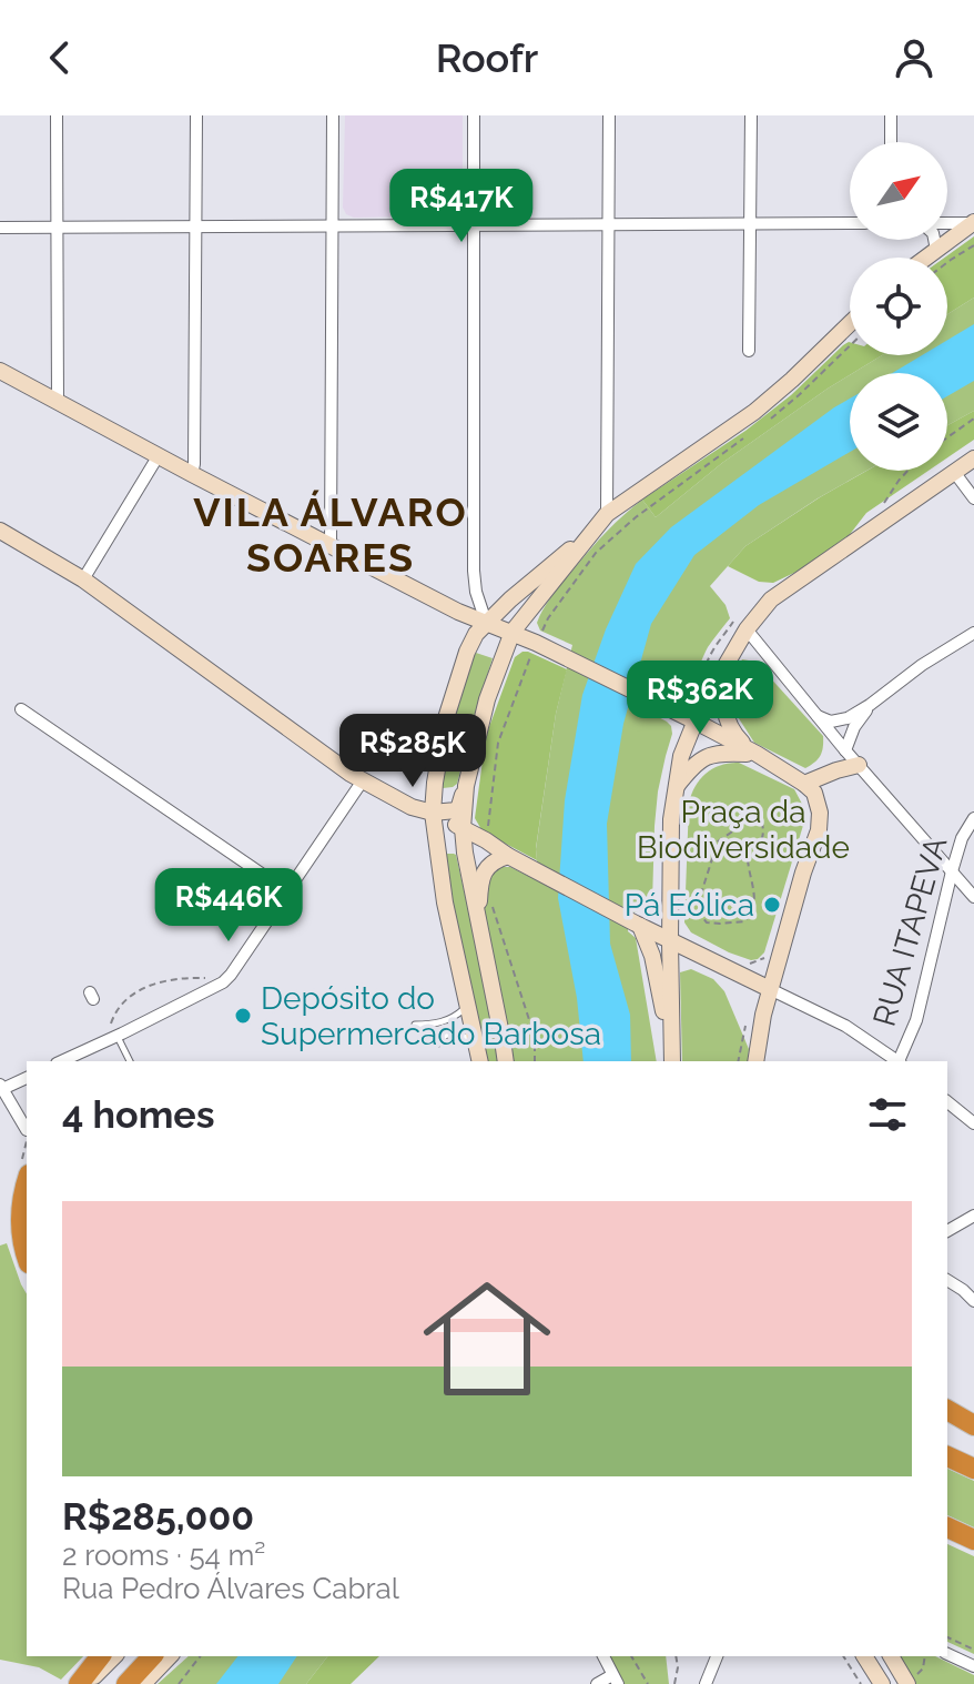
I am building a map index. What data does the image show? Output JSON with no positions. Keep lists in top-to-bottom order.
{
  "streets": {
    "street": ["RUA ITAPEVA"]
  },
  "districts": ["VILA ÁLVARO SOARES"],
  "parks": ["Praça da Biodiversidade"],
  "places": ["Pá Eólica", "Depósito do Supermercado Barbosa"],
  "north": "top right",
  "page": {
    "header": "Roofr",
    "price": [
      "R$417K",
      "R$362K",
      "R$285K",
      "R$446K"
    ],
    "heading": "4 homes",
    "list": [
      {
        "name": "R$285,000",
        "note": "2 rooms · 54 m² · Rua Pedro Álvares Cabral"
      }
    ]
  }
}
